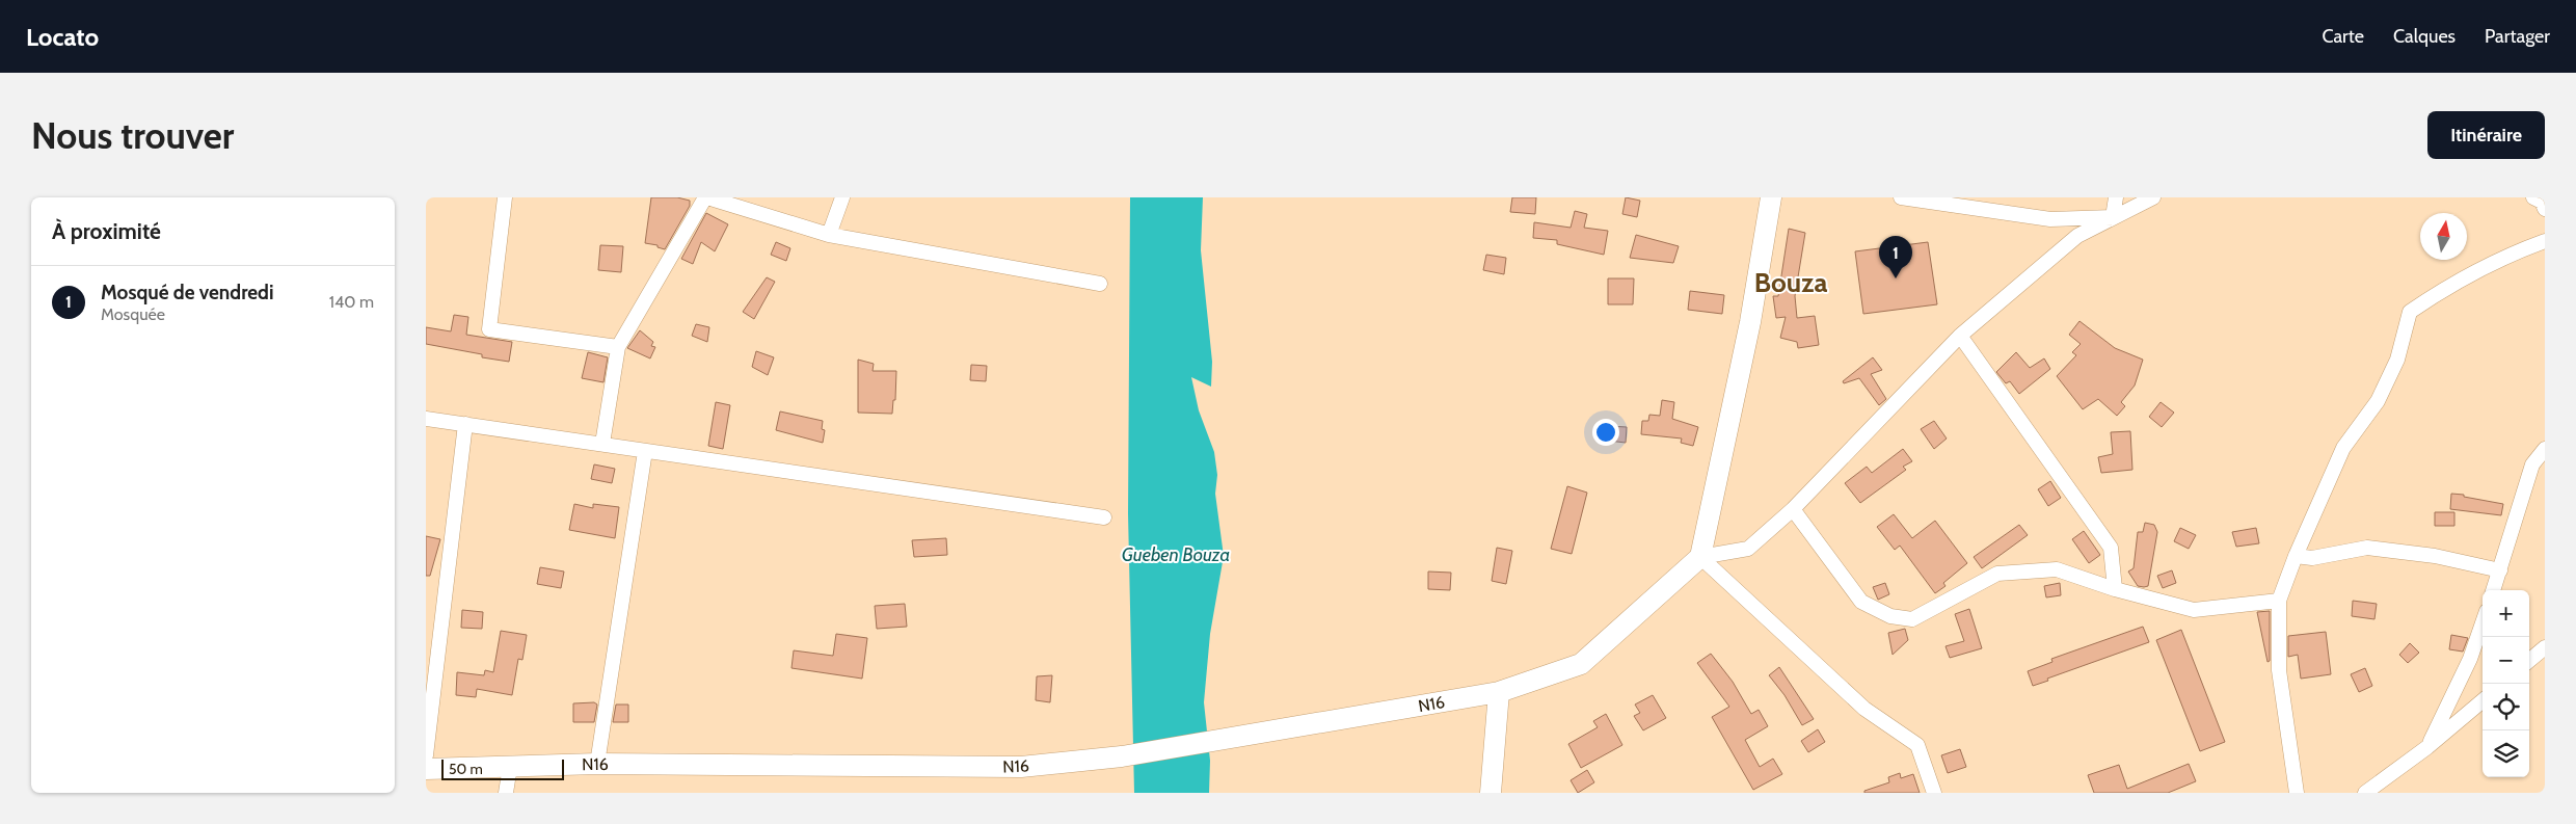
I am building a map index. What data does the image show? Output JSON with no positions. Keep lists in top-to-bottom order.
{
  "streets": {
    "street": ["N16"]
  },
  "districts": ["Bouza"],
  "water": ["Gueben Bouza"],
  "scale_bar": "50 m",
  "north": "top",
  "page": {
    "header": "Locato",
    "nav": ["Carte", "Calques", "Partager"],
    "buttons": "Itinéraire",
    "title": "Nous trouver",
    "heading": "À proximité",
    "pins": "1",
    "list": [
      {
        "mark": "1",
        "name": "Mosqué de vendredi",
        "note": "Mosquée",
        "value": "140 m"
      }
    ],
    "map_buttons": ["+", "−"],
    "scale": "50 m"
  }
}
